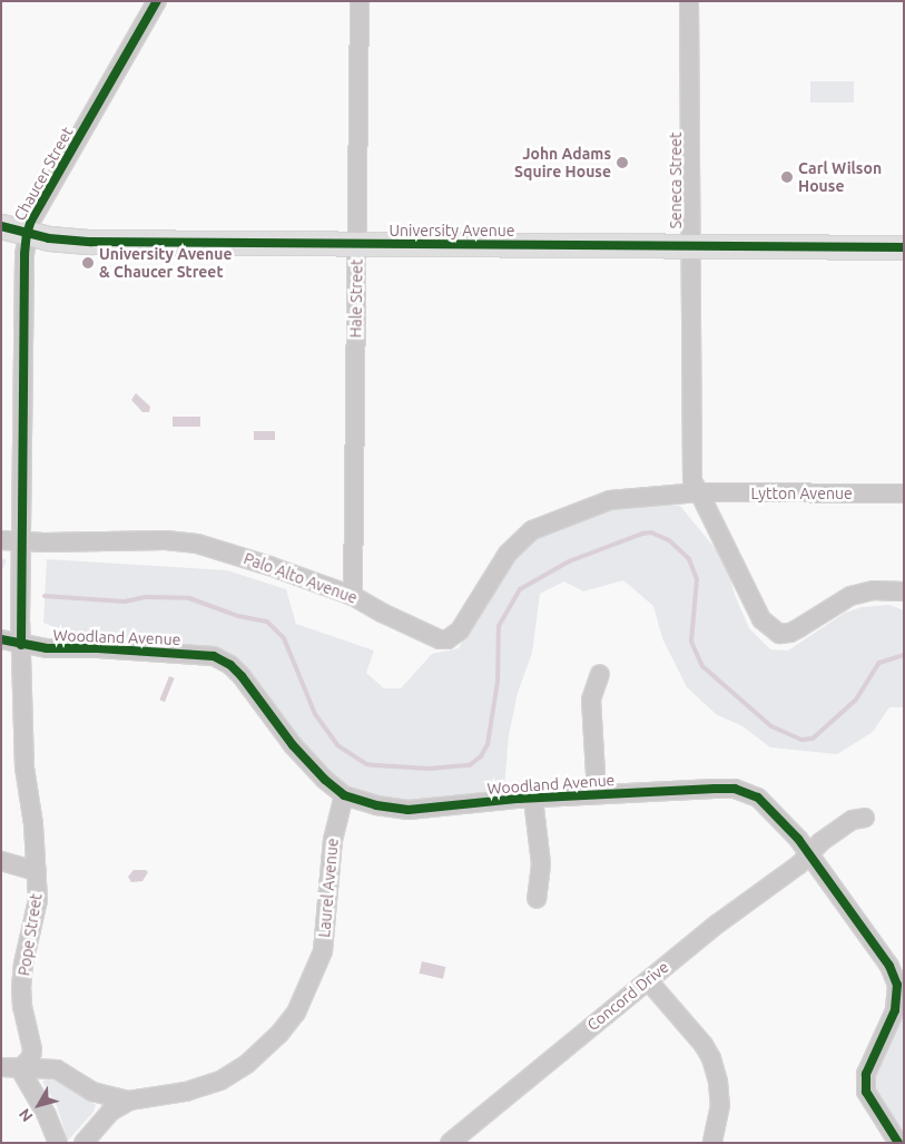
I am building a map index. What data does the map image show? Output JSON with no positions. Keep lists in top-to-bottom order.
{
  "streets": {
    "main road": ["University Avenue"],
    "street": [
      "Chaucer Street",
      "Seneca Street",
      "Hale Street",
      "Lytton Avenue",
      "Palo Alto Avenue",
      "Woodland Avenue",
      "Laurel Avenue",
      "Pope Street",
      "Concord Drive"
    ]
  },
  "crossings": [
    ["Chaucer Street", "University Avenue"],
    ["Chaucer Street", "Palo Alto Avenue"],
    ["Chaucer Street", "Woodland Avenue"],
    ["Chaucer Street", "Pope Street"],
    ["Seneca Street", "University Avenue"],
    ["Seneca Street", "Lytton Avenue"],
    ["Seneca Street", "Palo Alto Avenue"],
    ["University Avenue", "Hale Street"],
    ["Hale Street", "Palo Alto Avenue"],
    ["Lytton Avenue", "Palo Alto Avenue"],
    ["Woodland Avenue", "Laurel Avenue"],
    ["Woodland Avenue", "Pope Street"],
    ["Woodland Avenue", "Concord Drive"],
    ["Laurel Avenue", "Pope Street"]
  ],
  "places": ["John Adams Squire House", "Carl Wilson House", "University Avenue & Chaucer Street"],
  "north": "bottom left"
}
